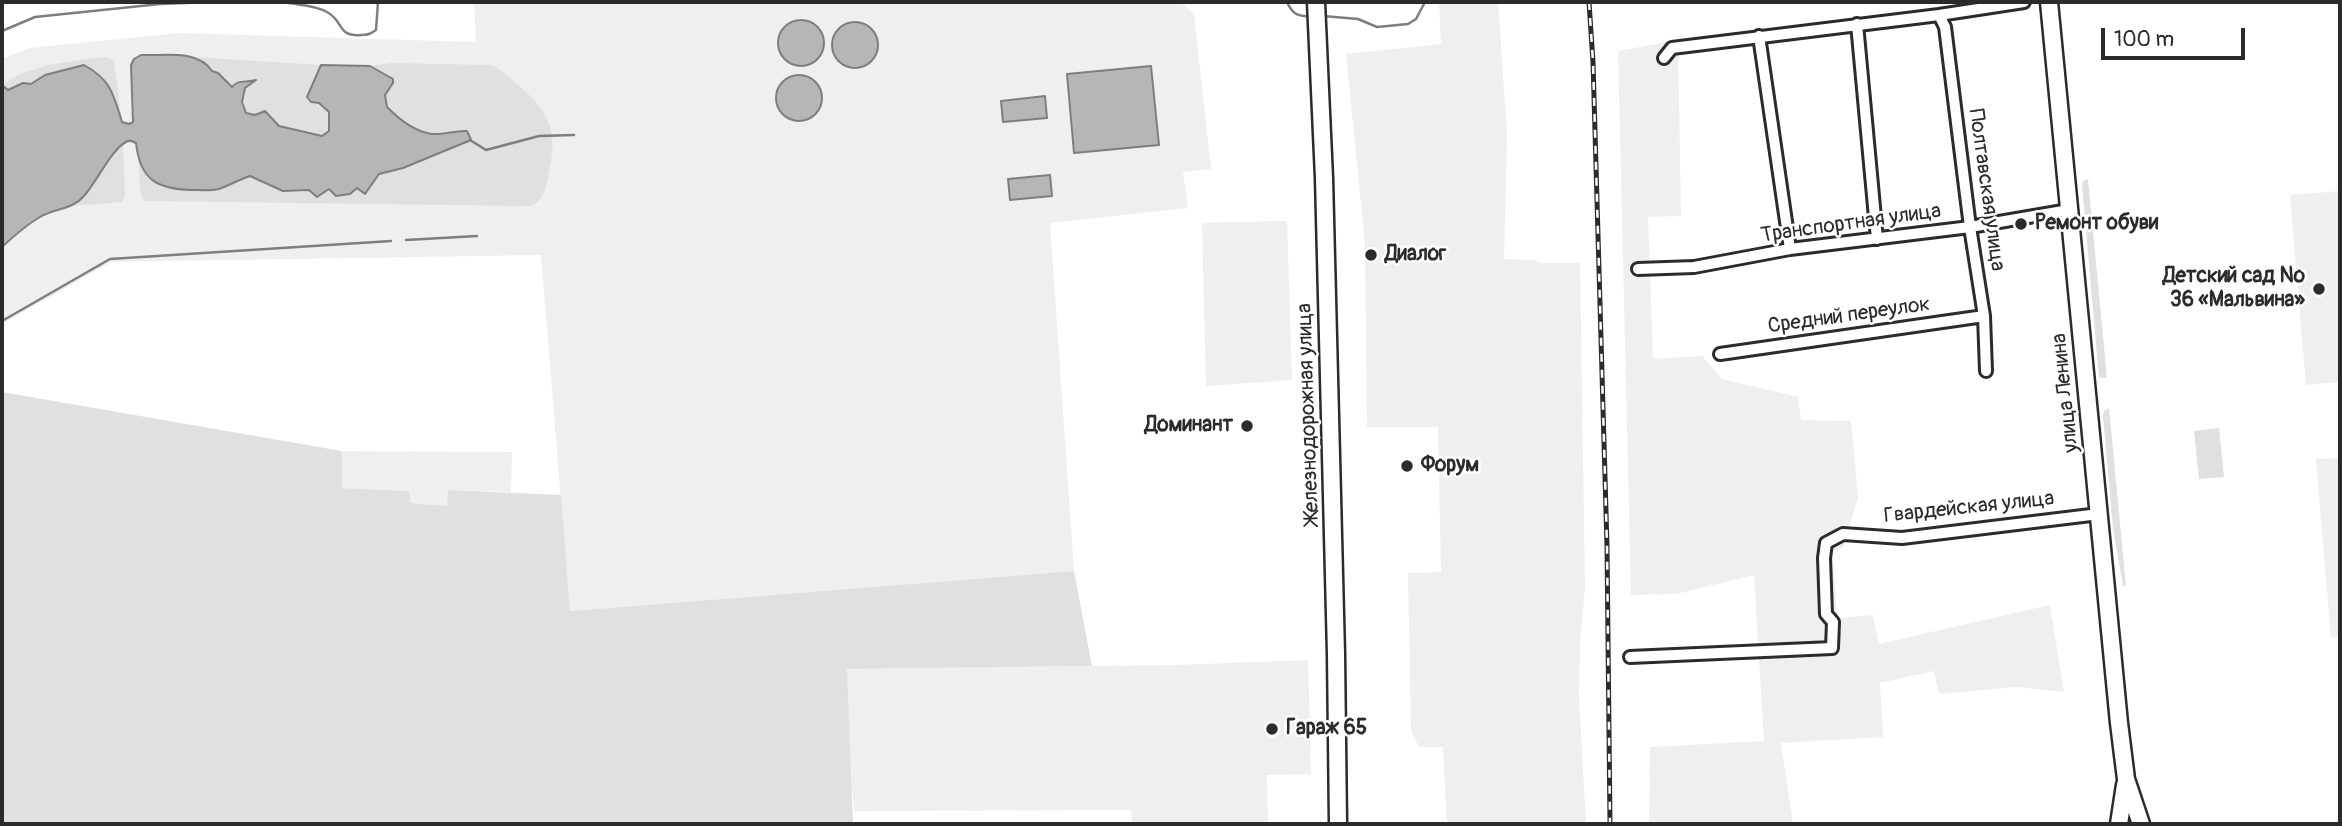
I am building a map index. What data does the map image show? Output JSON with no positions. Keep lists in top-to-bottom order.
{
  "streets": {
    "main road": ["улица Ленина", "Железнодорожная улица"],
    "street": [
      "Полтавская улица",
      "Транспортная улица",
      "Средний переулок",
      "Гвардейская улица"
    ]
  },
  "crossings": [
    ["Полтавская улица", "Транспортная улица"],
    ["Полтавская улица", "Средний переулок"],
    ["Транспортная улица", "улица Ленина"],
    ["улица Ленина", "Гвардейская улица"]
  ],
  "places": [
    "Ремонт обуви",
    "Диалог",
    "Детский сад № 36 «Мальвина»",
    "Доминант",
    "Форум",
    "Гараж 65"
  ],
  "scale_bar": "100 m"
}
